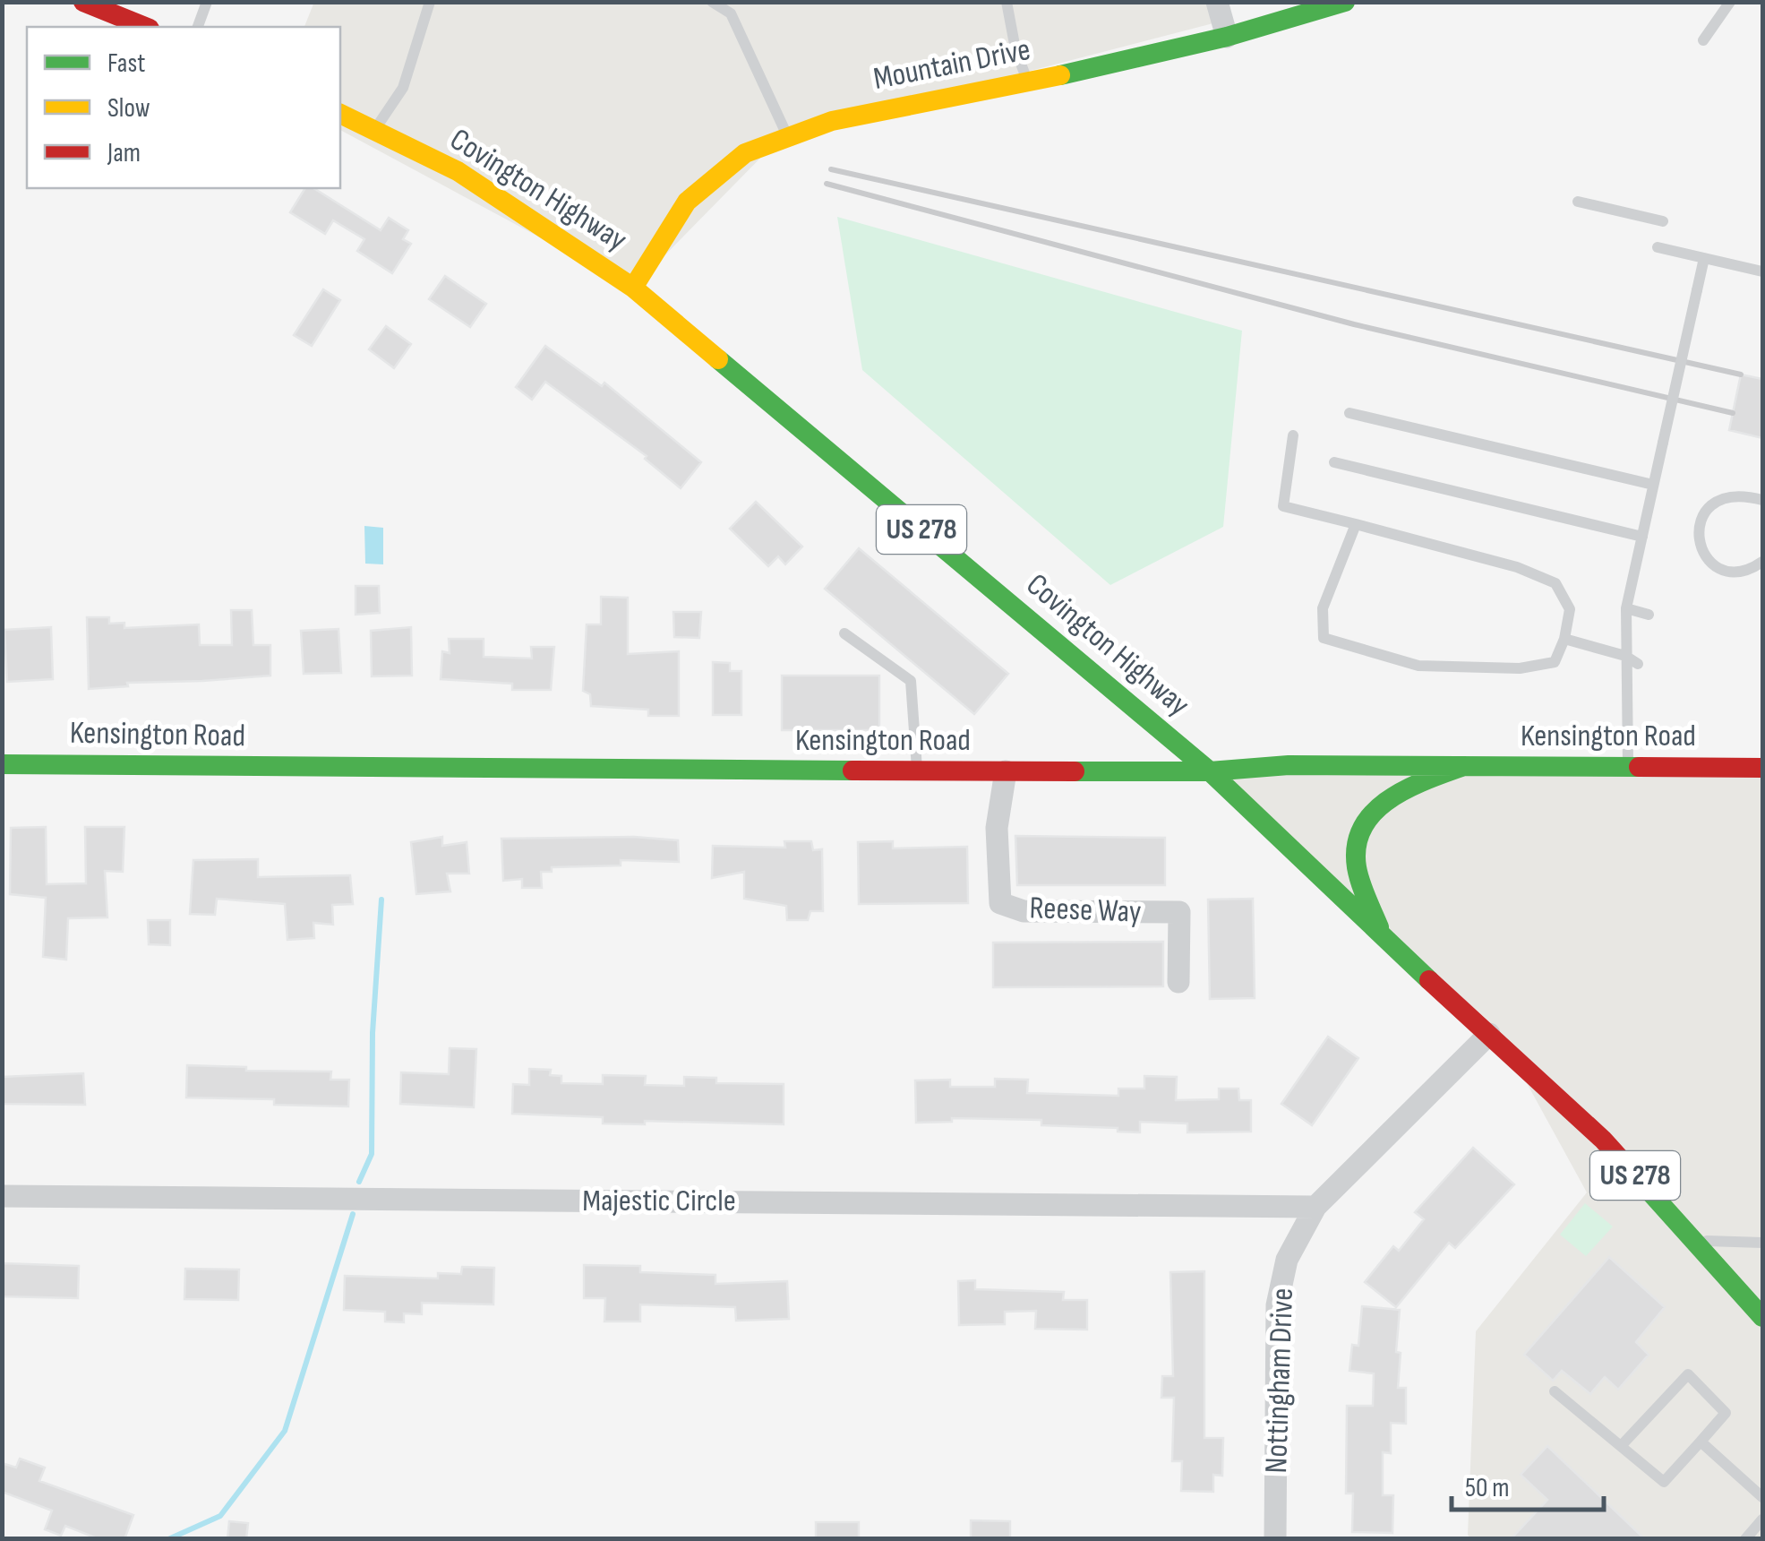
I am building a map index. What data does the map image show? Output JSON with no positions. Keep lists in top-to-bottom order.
{
  "streets": {
    "main road": [
      "Mountain Drive",
      "Covington Highway",
      "US 278",
      "Kensington Road"
    ],
    "street": ["Reese Way", "Majestic Circle", "Nottingham Drive"]
  },
  "crossings": [
    ["Mountain Drive", "Covington Highway"],
    ["Covington Highway", "Kensington Road"],
    ["Covington Highway", "Nottingham Drive"],
    ["Kensington Road", "Reese Way"],
    ["Majestic Circle", "Nottingham Drive"]
  ],
  "legend": ["Fast", "Slow", "Jam"],
  "scale_bar": "50 m"
}
